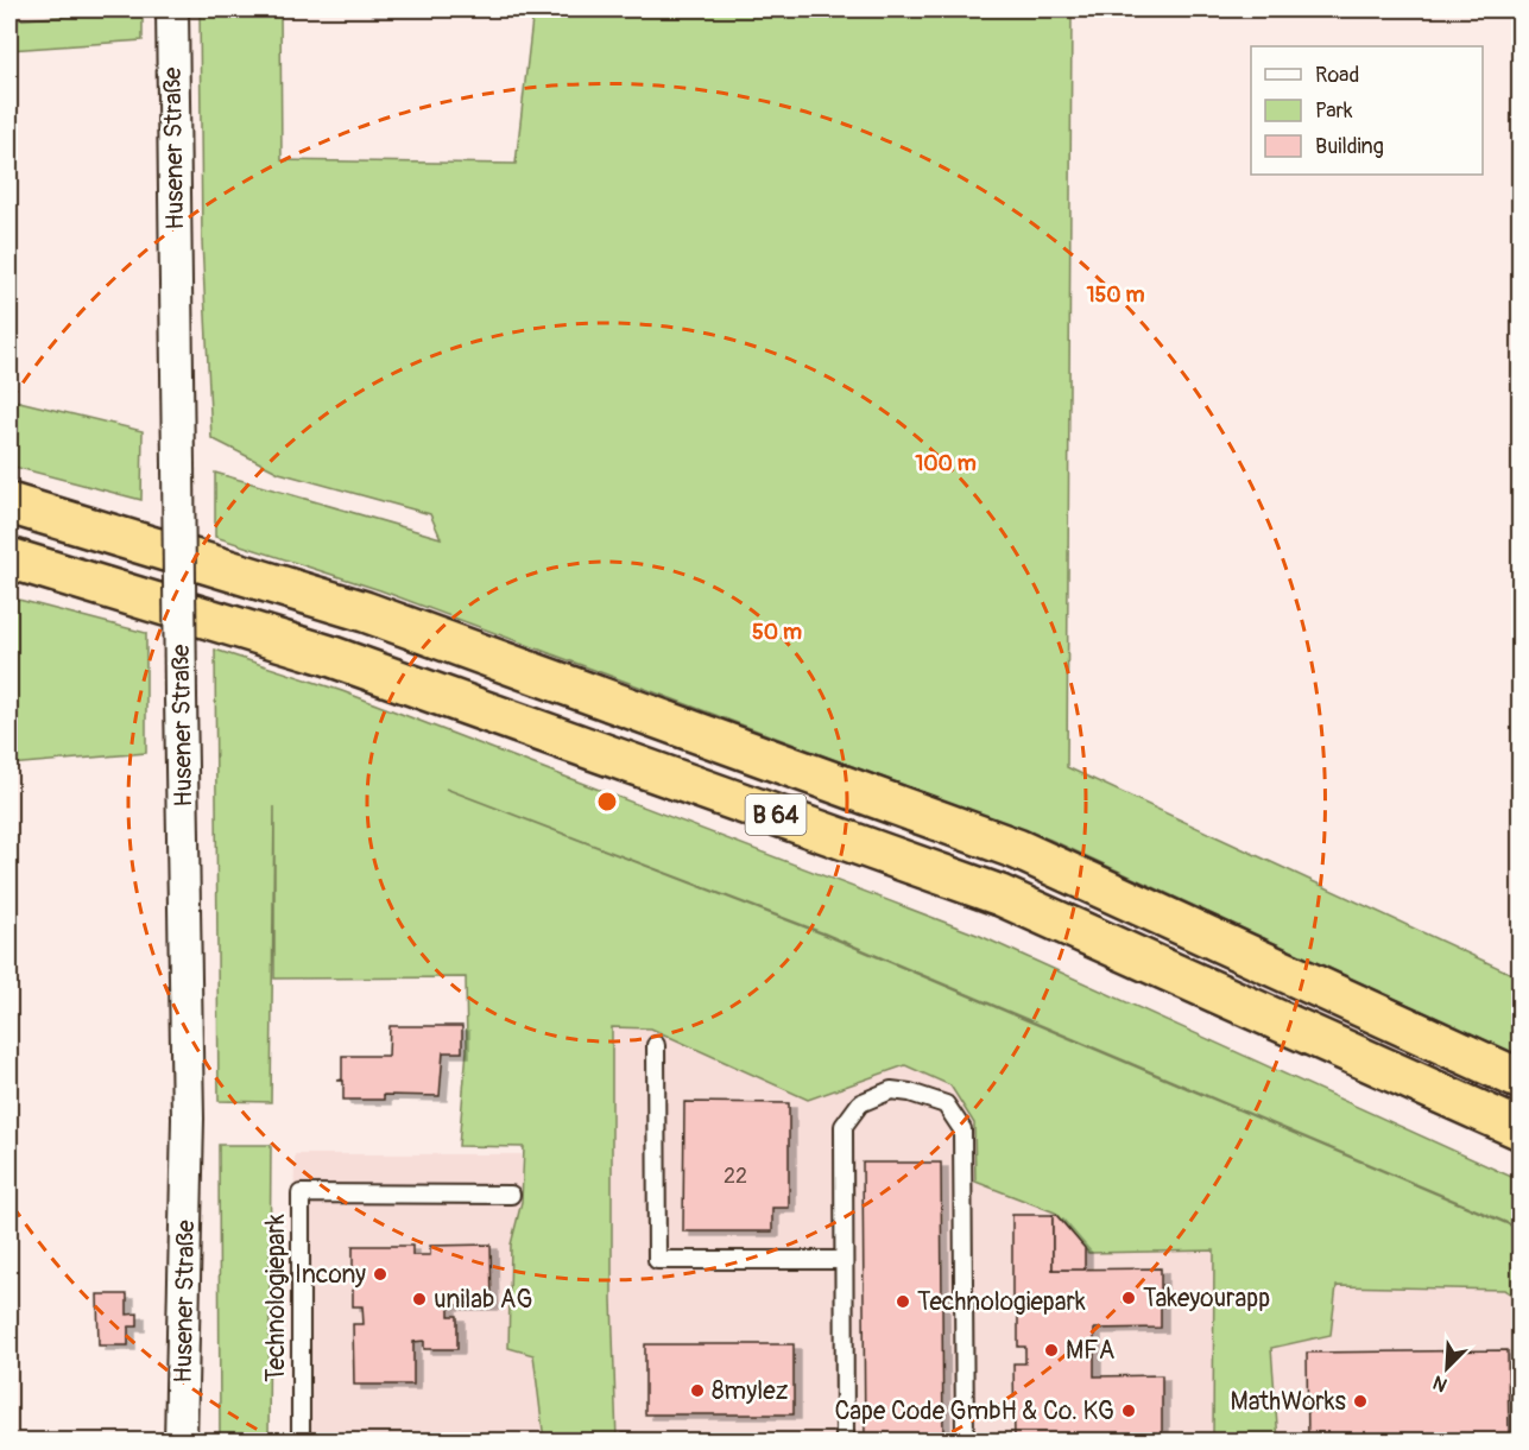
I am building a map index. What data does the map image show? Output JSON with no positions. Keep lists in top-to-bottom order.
{
  "streets": {
    "highway": ["B 64"],
    "street": ["Husener Straße"],
    "lane": ["Technologiepark"]
  },
  "places": [
    "Incony",
    "Takeyourapp",
    "unilab AG",
    "Technologiepark",
    "MFA",
    "8mylez",
    "MathWorks",
    "Cape Code GmbH & Co. KG"
  ],
  "house_numbers": ["22"],
  "legend": ["Road", "Park", "Building"],
  "north": "bottom left",
  "rings": ["150 m", "100 m", "50 m"]
}
